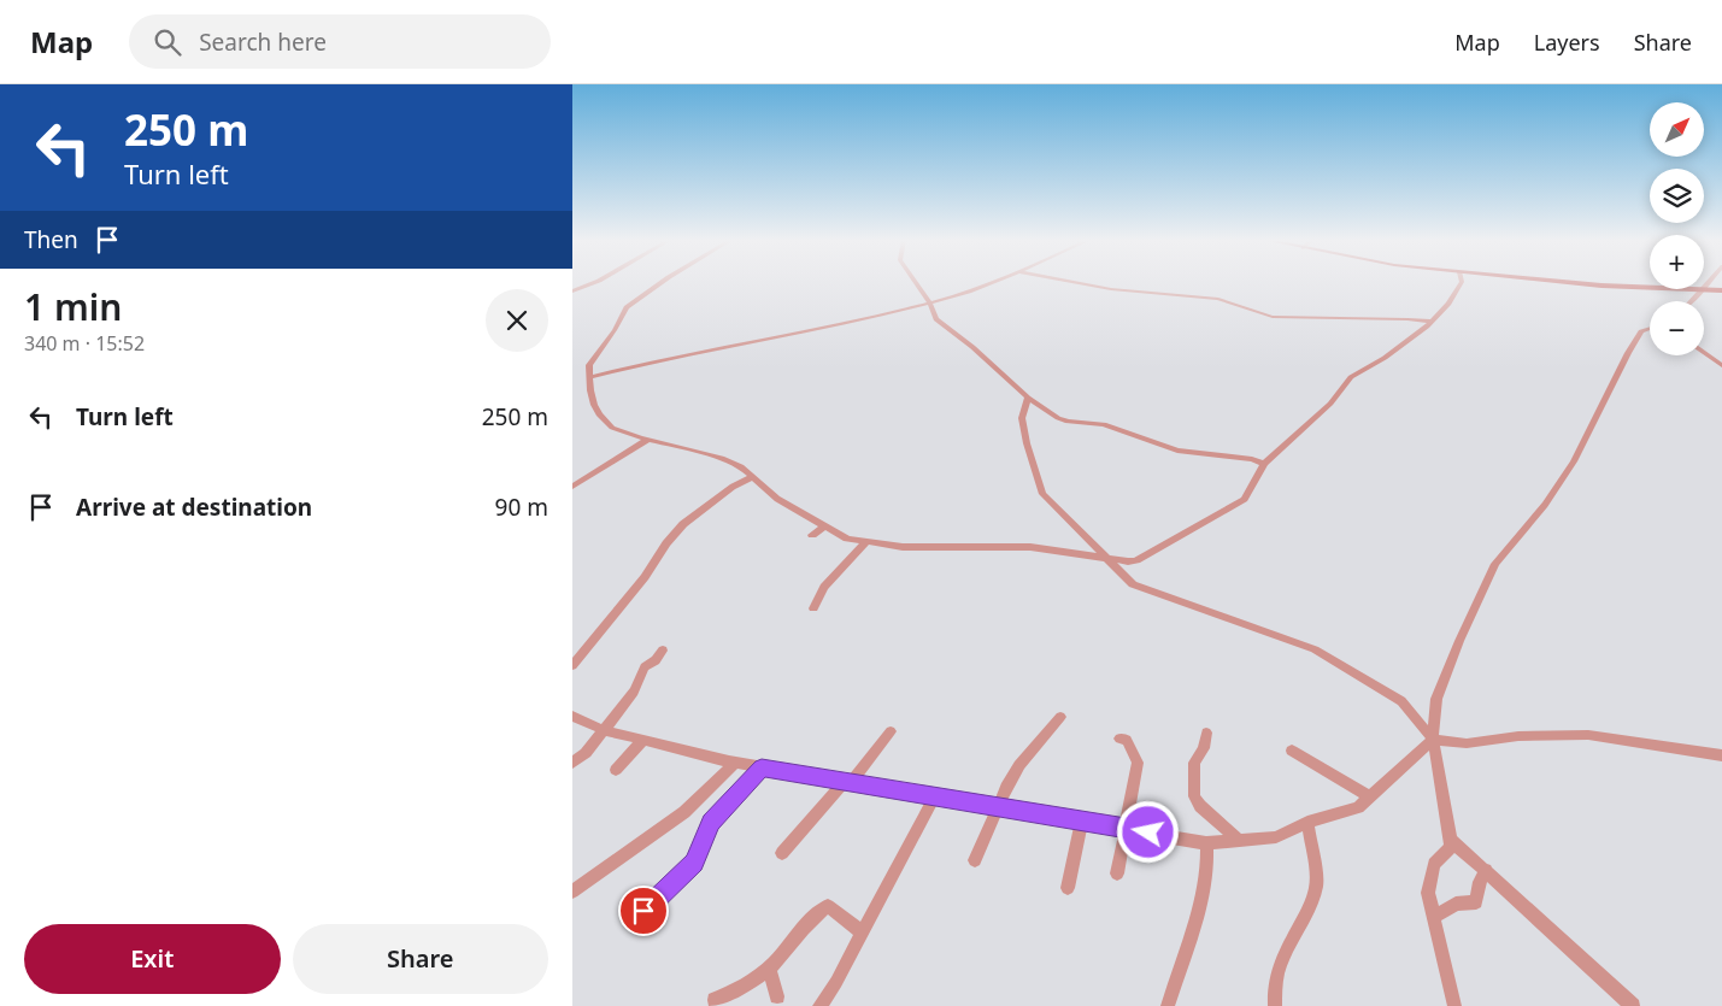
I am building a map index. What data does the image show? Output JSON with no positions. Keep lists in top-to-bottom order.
{
  "north": "top right",
  "page": {
    "header": "Map",
    "search": "Search here",
    "nav": ["Map", "Layers", "Share"],
    "turn": ["250 m", "Turn left"],
    "map_buttons": ["+", "−"],
    "then": "Then",
    "heading": ["1 min", "340 m · 15:52"],
    "list": [
      {
        "name": "Turn left",
        "value": "250 m"
      },
      {
        "name": "Arrive at destination",
        "value": "90 m"
      }
    ],
    "buttons": ["Exit", "Share"]
  }
}
